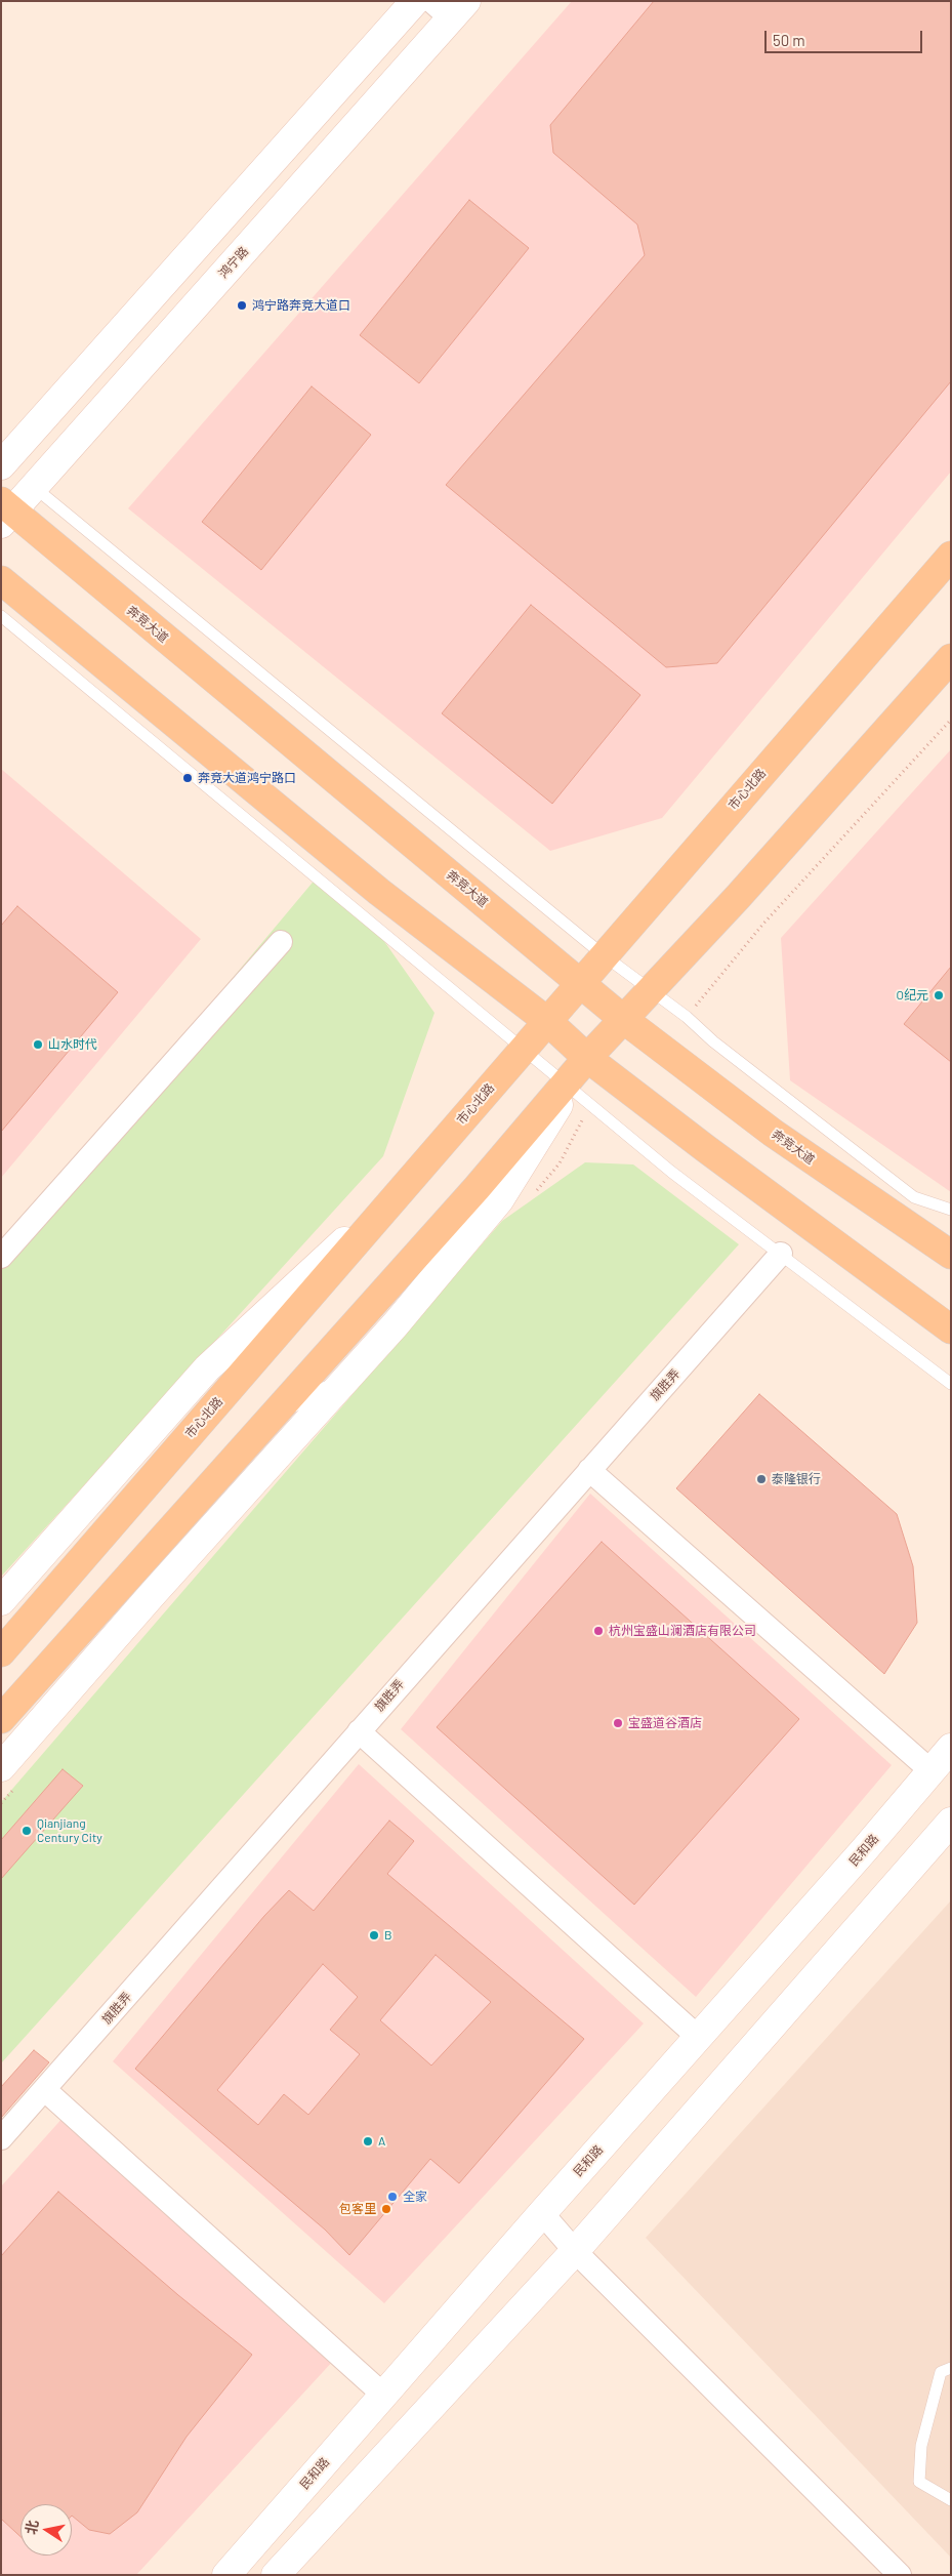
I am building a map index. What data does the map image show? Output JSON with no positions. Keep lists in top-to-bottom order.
{
  "streets": {
    "main road": [
      "鸿宁路",
      "奔竞大道",
      "市心北路",
      "民和路"
    ],
    "street": ["旗胜弄"]
  },
  "crossings": [
    ["鸿宁路", "奔竞大道"],
    ["奔竞大道", "市心北路"]
  ],
  "places": [
    "鸿宁路奔竞大道口",
    "奔竞大道鸿宁路口",
    "O纪元",
    "山水时代",
    "泰隆银行",
    "杭州宝盛山澜酒店有限公司",
    "宝盛道谷酒店",
    "Qianjiang Century City",
    "B",
    "A",
    "全家",
    "包客里"
  ],
  "scale_bar": "50 m",
  "north": "left"
}
